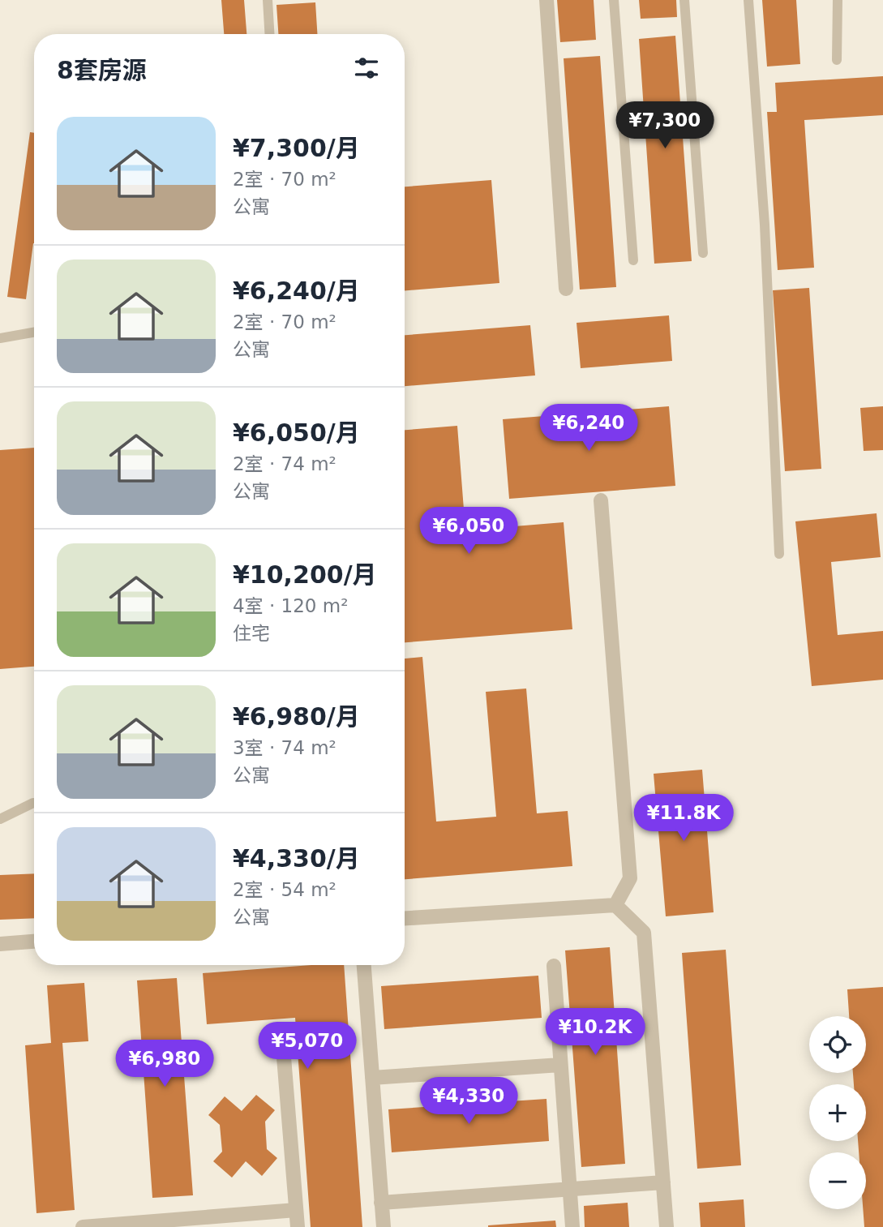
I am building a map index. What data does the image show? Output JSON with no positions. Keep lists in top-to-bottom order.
{
  "page": {
    "heading": "8套房源",
    "price": [
      "¥7,300",
      "¥6,240",
      "¥6,050",
      "¥11.8K",
      "¥10.2K",
      "¥5,070",
      "¥6,980",
      "¥4,330"
    ],
    "list": [
      {
        "name": "¥7,300/月",
        "note": "2室 · 70 m² · 公寓"
      },
      {
        "name": "¥6,240/月",
        "note": "2室 · 70 m² · 公寓"
      },
      {
        "name": "¥6,050/月",
        "note": "2室 · 74 m² · 公寓"
      },
      {
        "name": "¥10,200/月",
        "note": "4室 · 120 m² · 住宅"
      },
      {
        "name": "¥6,980/月",
        "note": "3室 · 74 m² · 公寓"
      },
      {
        "name": "¥4,330/月",
        "note": "2室 · 54 m² · 公寓"
      }
    ],
    "map_buttons": ["+", "−"]
  }
}
